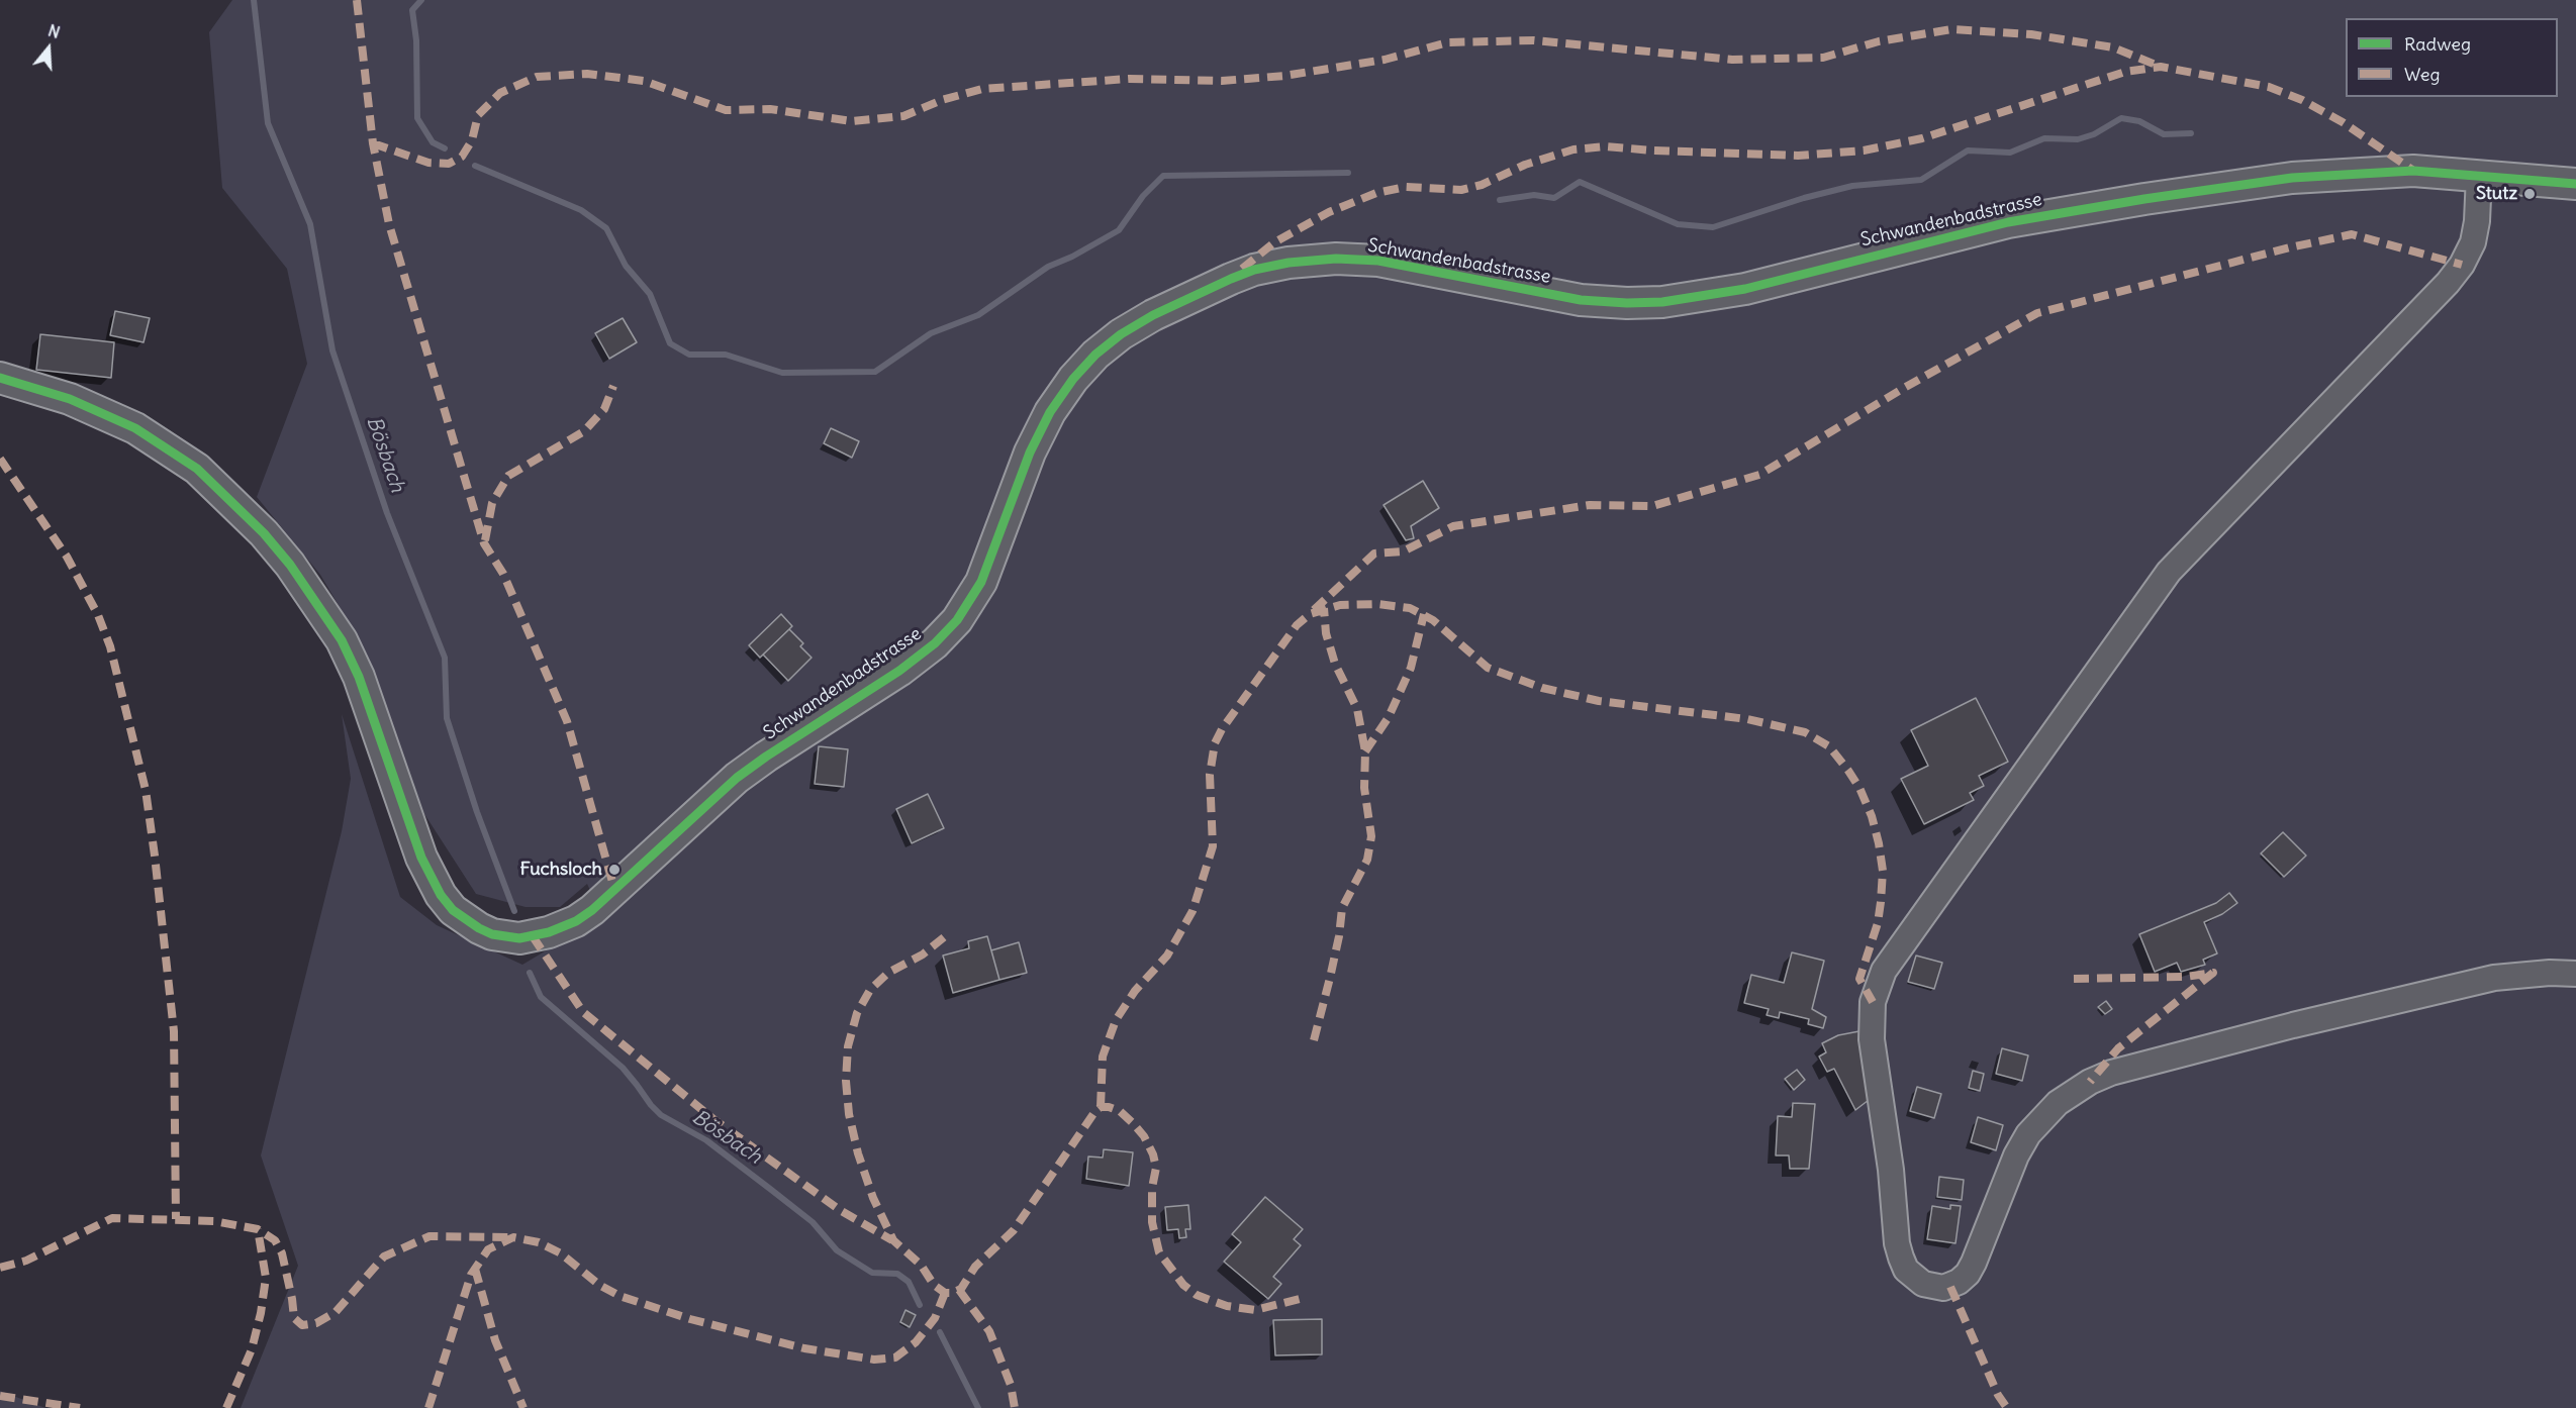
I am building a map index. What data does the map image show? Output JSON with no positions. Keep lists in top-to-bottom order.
{
  "streets": {
    "street": ["Schwandenbadstrasse"]
  },
  "water": ["Bösbach"],
  "places": ["Stutz", "Fuchsloch"],
  "legend": ["Radweg", "Weg"],
  "north": "top"
}
